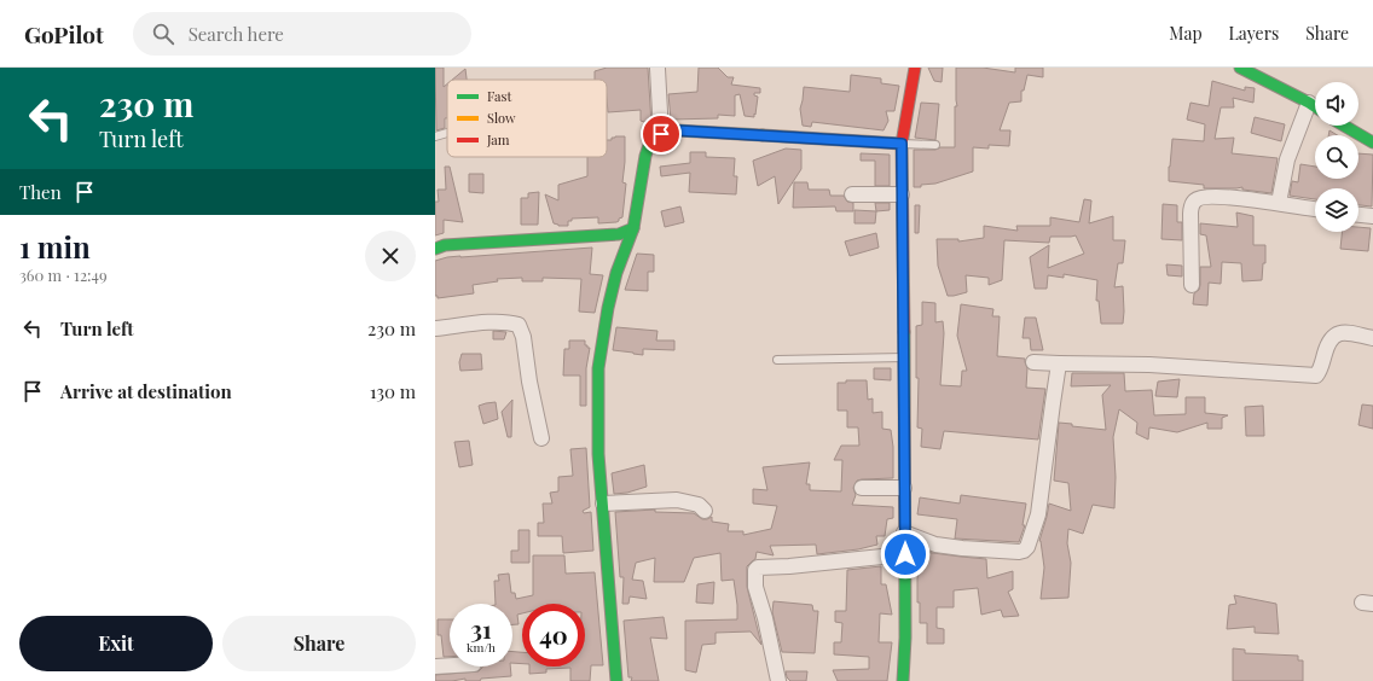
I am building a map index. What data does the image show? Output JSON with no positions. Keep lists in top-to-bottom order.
{
  "legend": ["Fast", "Slow", "Jam"],
  "page": {
    "header": "GoPilot",
    "search": "Search here",
    "nav": ["Map", "Layers", "Share"],
    "turn": ["230 m", "Turn left"],
    "then": "Then",
    "heading": ["1 min", "360 m · 12:49"],
    "list": [
      {
        "name": "Turn left",
        "value": "230 m"
      },
      {
        "name": "Arrive at destination",
        "value": "130 m"
      }
    ],
    "speed": "31 km/h",
    "limit": "40",
    "buttons": ["Exit", "Share"]
  }
}
